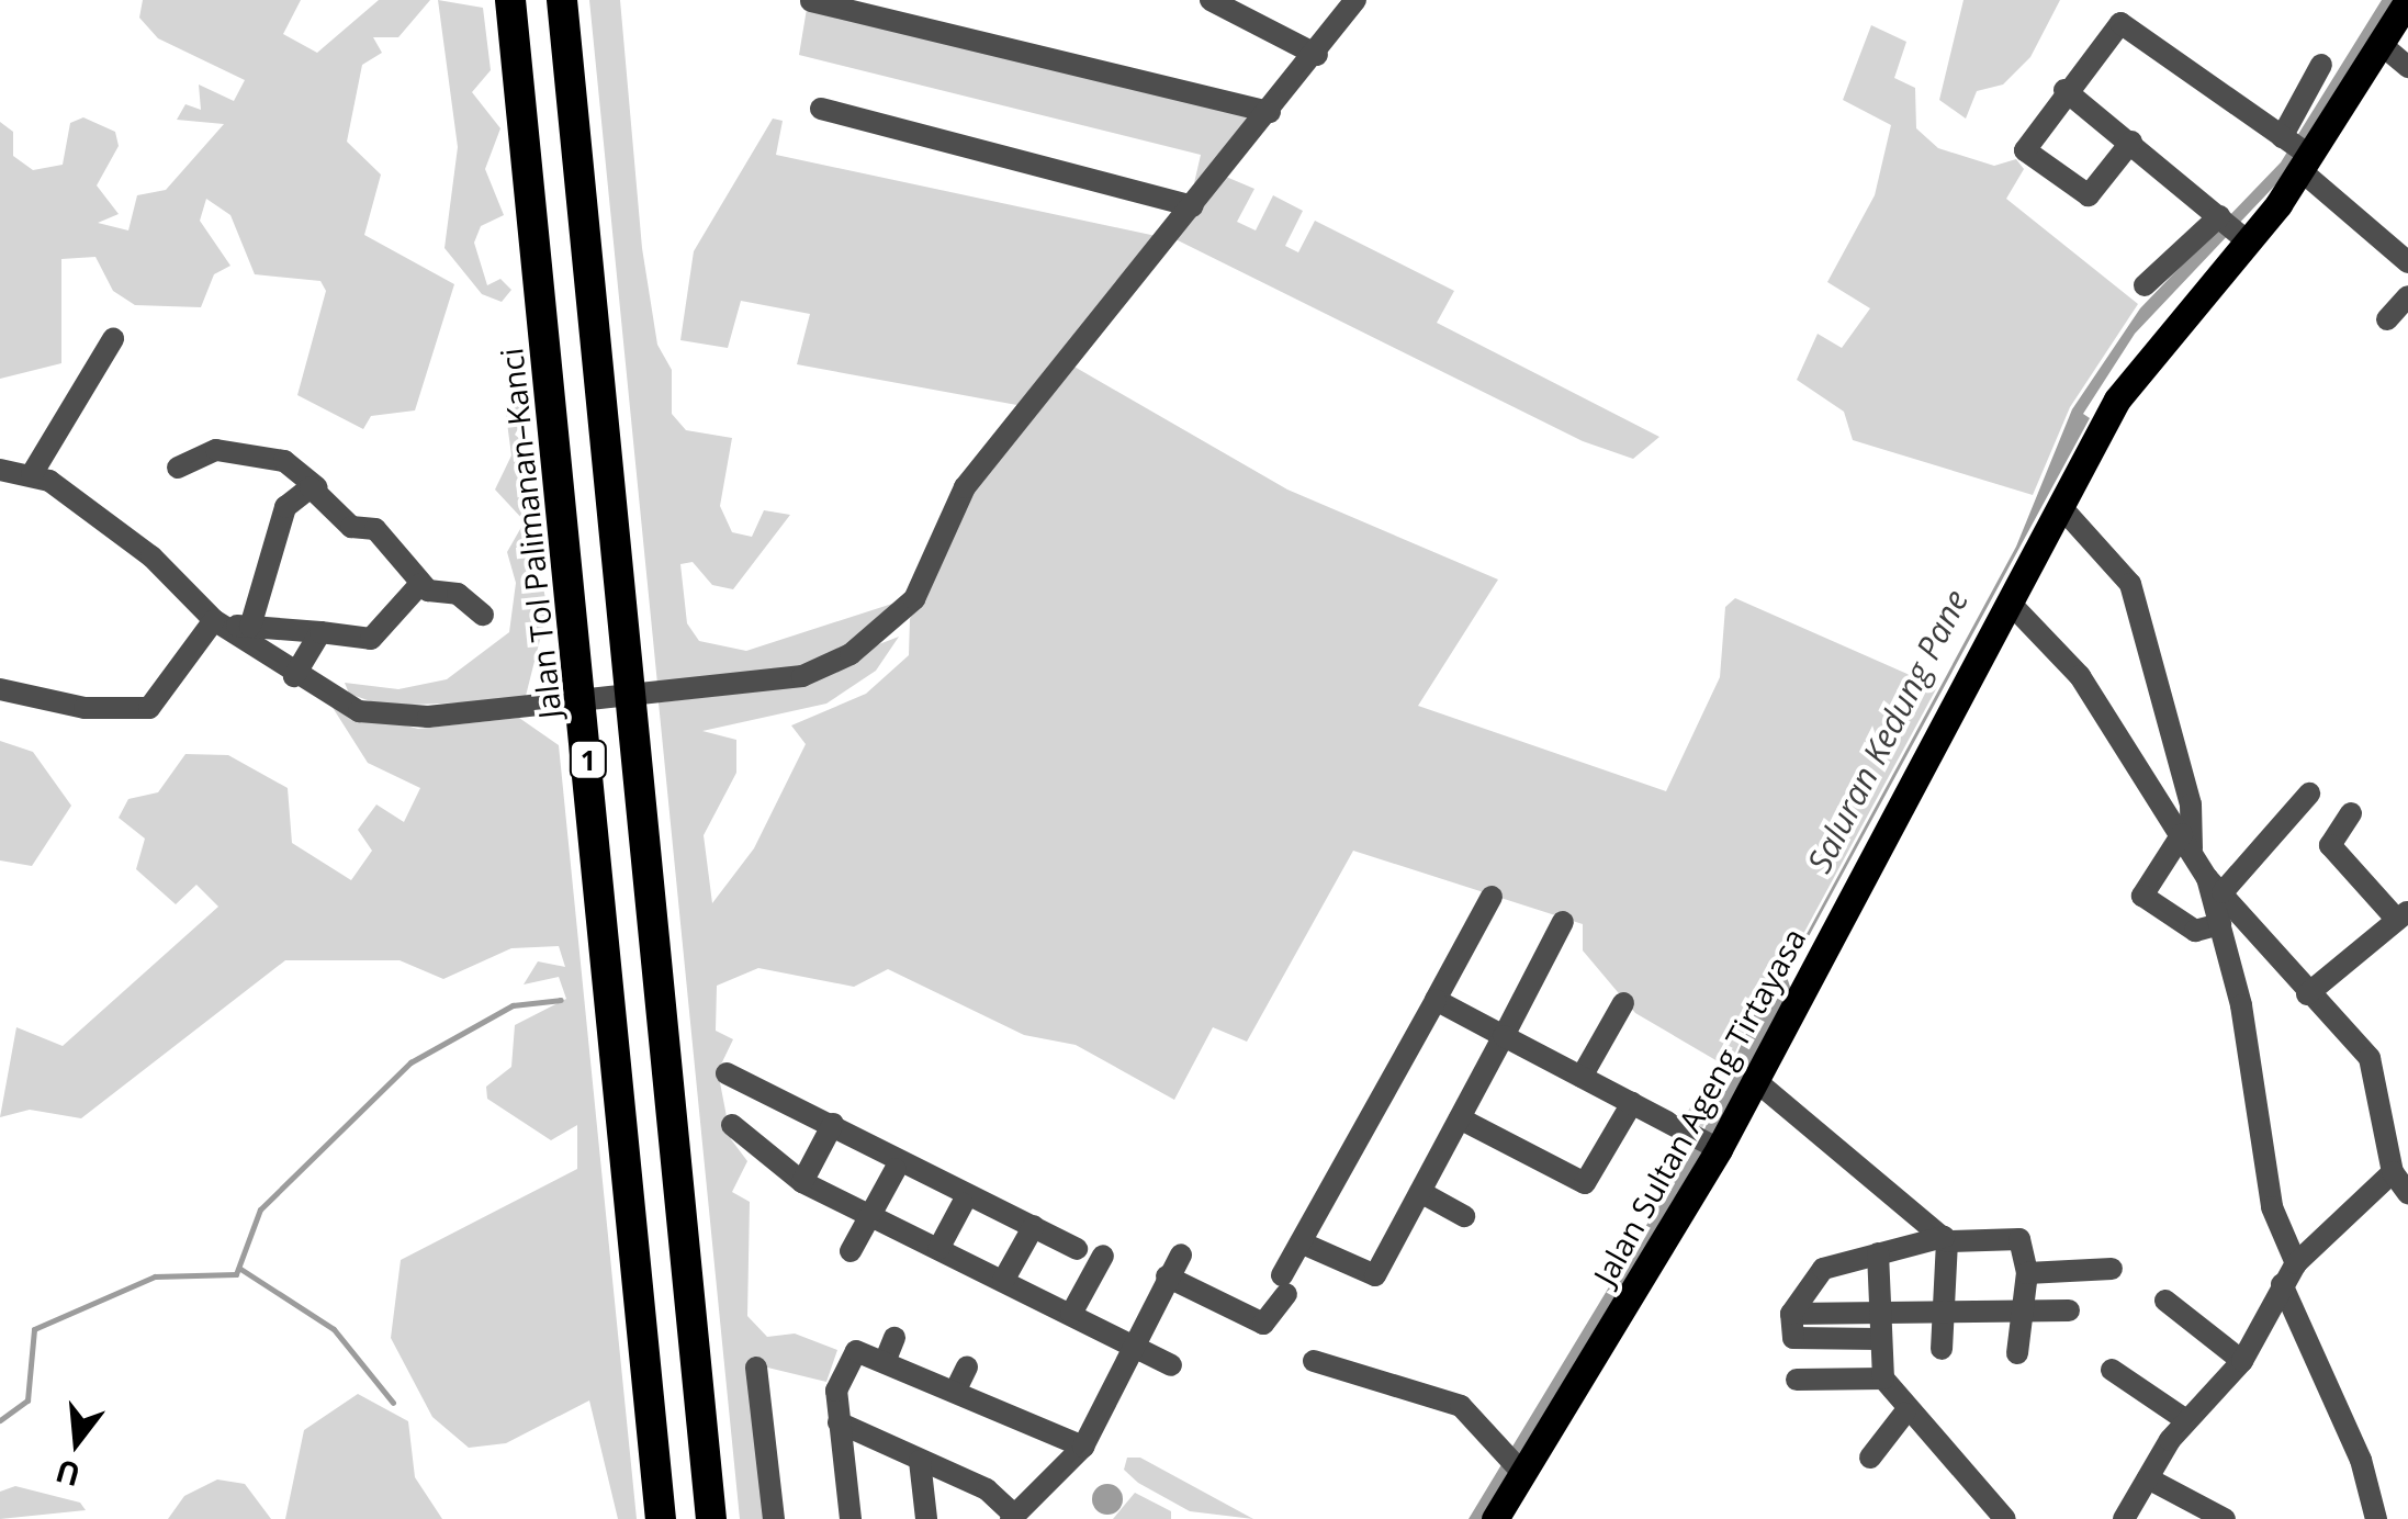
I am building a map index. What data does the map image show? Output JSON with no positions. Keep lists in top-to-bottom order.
{
  "streets": {
    "highway": ["Jalan Tol Palimanan–Kanci", "1"],
    "main road": ["Jalan Sultan Ageng Tirtayasa"]
  },
  "water": ["Saluran Kedung Pane"],
  "north": "bottom"
}
